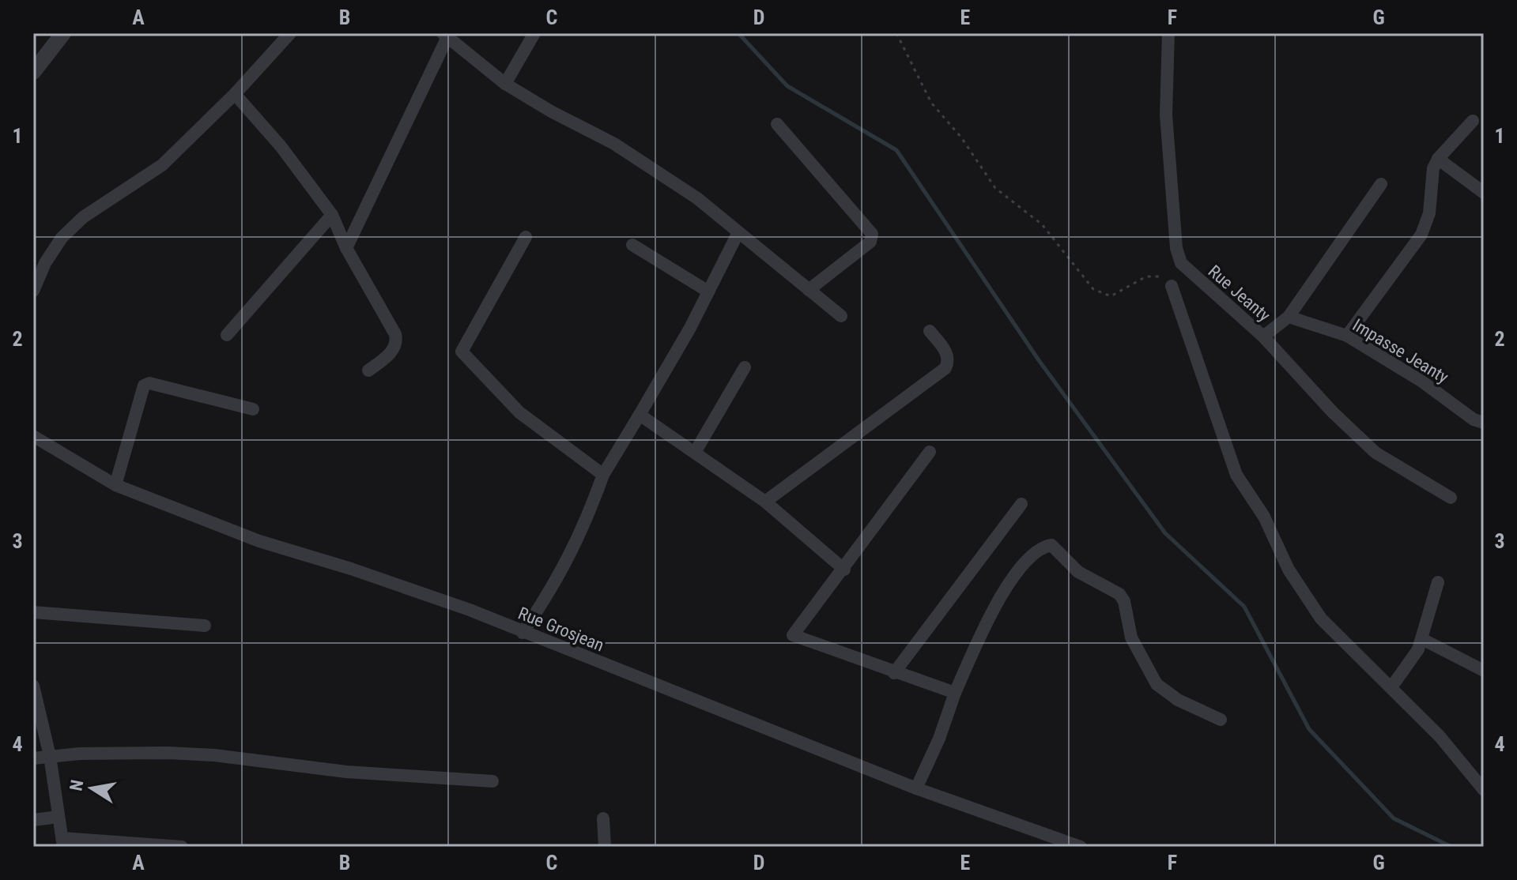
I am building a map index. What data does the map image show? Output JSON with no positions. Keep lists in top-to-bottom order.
{
  "streets": {
    "street": ["Rue Jeanty", "Impasse Jeanty", "Rue Grosjean"]
  },
  "north": "left",
  "grid": {
    "columns": [
      "A",
      "B",
      "C",
      "D",
      "E",
      "F",
      "G"
    ],
    "rows": [
      "1",
      "2",
      "3",
      "4"
    ]
  }
}
